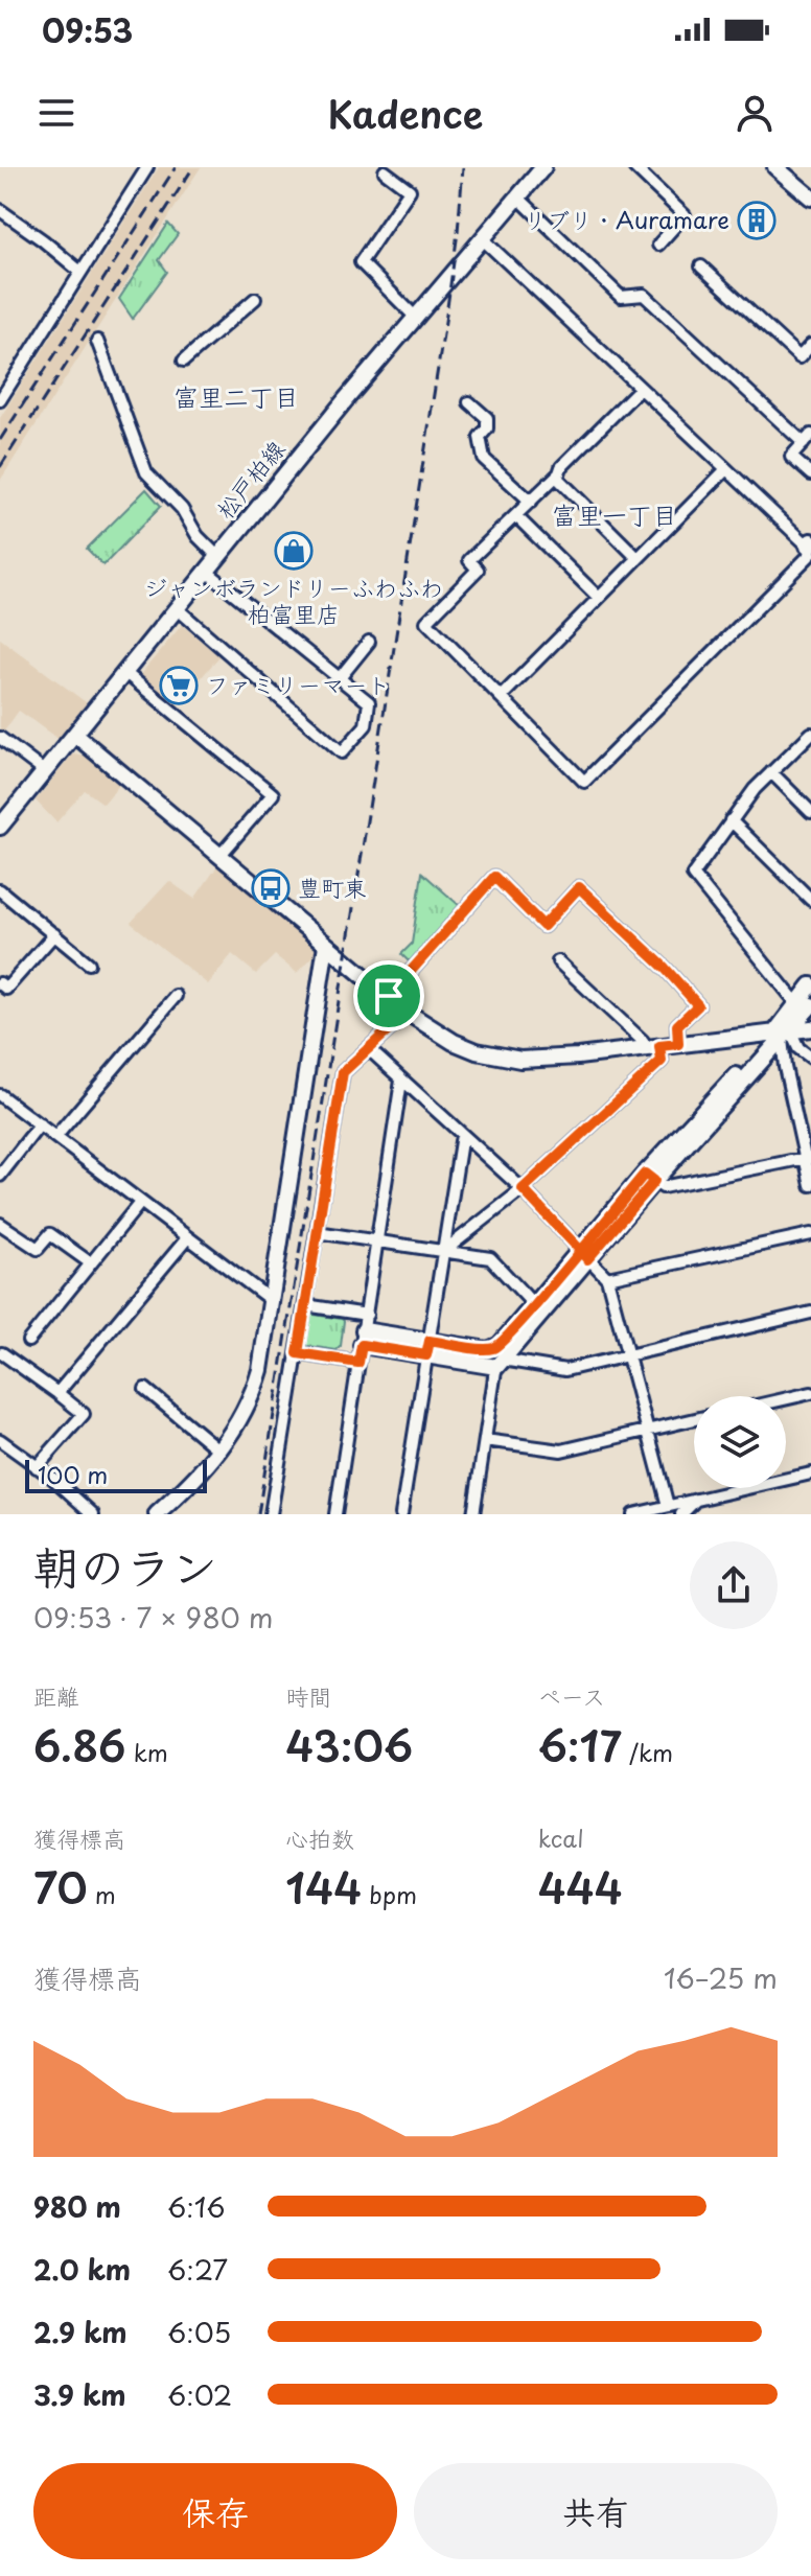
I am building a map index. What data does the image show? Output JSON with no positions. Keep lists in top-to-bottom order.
{
  "streets": {
    "street": ["松戸柏線"]
  },
  "districts": ["富里二丁目", "富里一丁目"],
  "places": {
    "building": ["リブリ・Auramare"],
    "shop": ["ジャンボランドリーふわふわ 柏富里店"],
    "supermarket": ["ファミリーマート"],
    "bus stop": ["豊町東"]
  },
  "scale_bar": "100 m",
  "page": {
    "status": "09:53",
    "header": "Kadence",
    "scale": "100 m",
    "heading": ["朝のラン", "09:53 · 7 × 980 m"],
    "stats": [
      ["距離", "6.86 km"],
      ["時間", "43:06"],
      ["ペース", "6:17 /km"],
      ["獲得標高", "70 m"],
      ["心拍数", "144 bpm"],
      ["kcal", "444"]
    ],
    "chart": ["獲得標高", "16–25 m"],
    "list": [
      {
        "name": "980 m",
        "note": "6:16"
      },
      {
        "name": "2.0 km",
        "note": "6:27"
      },
      {
        "name": "2.9 km",
        "note": "6:05"
      },
      {
        "name": "3.9 km",
        "note": "6:02"
      }
    ],
    "buttons": ["保存", "共有"]
  }
}
